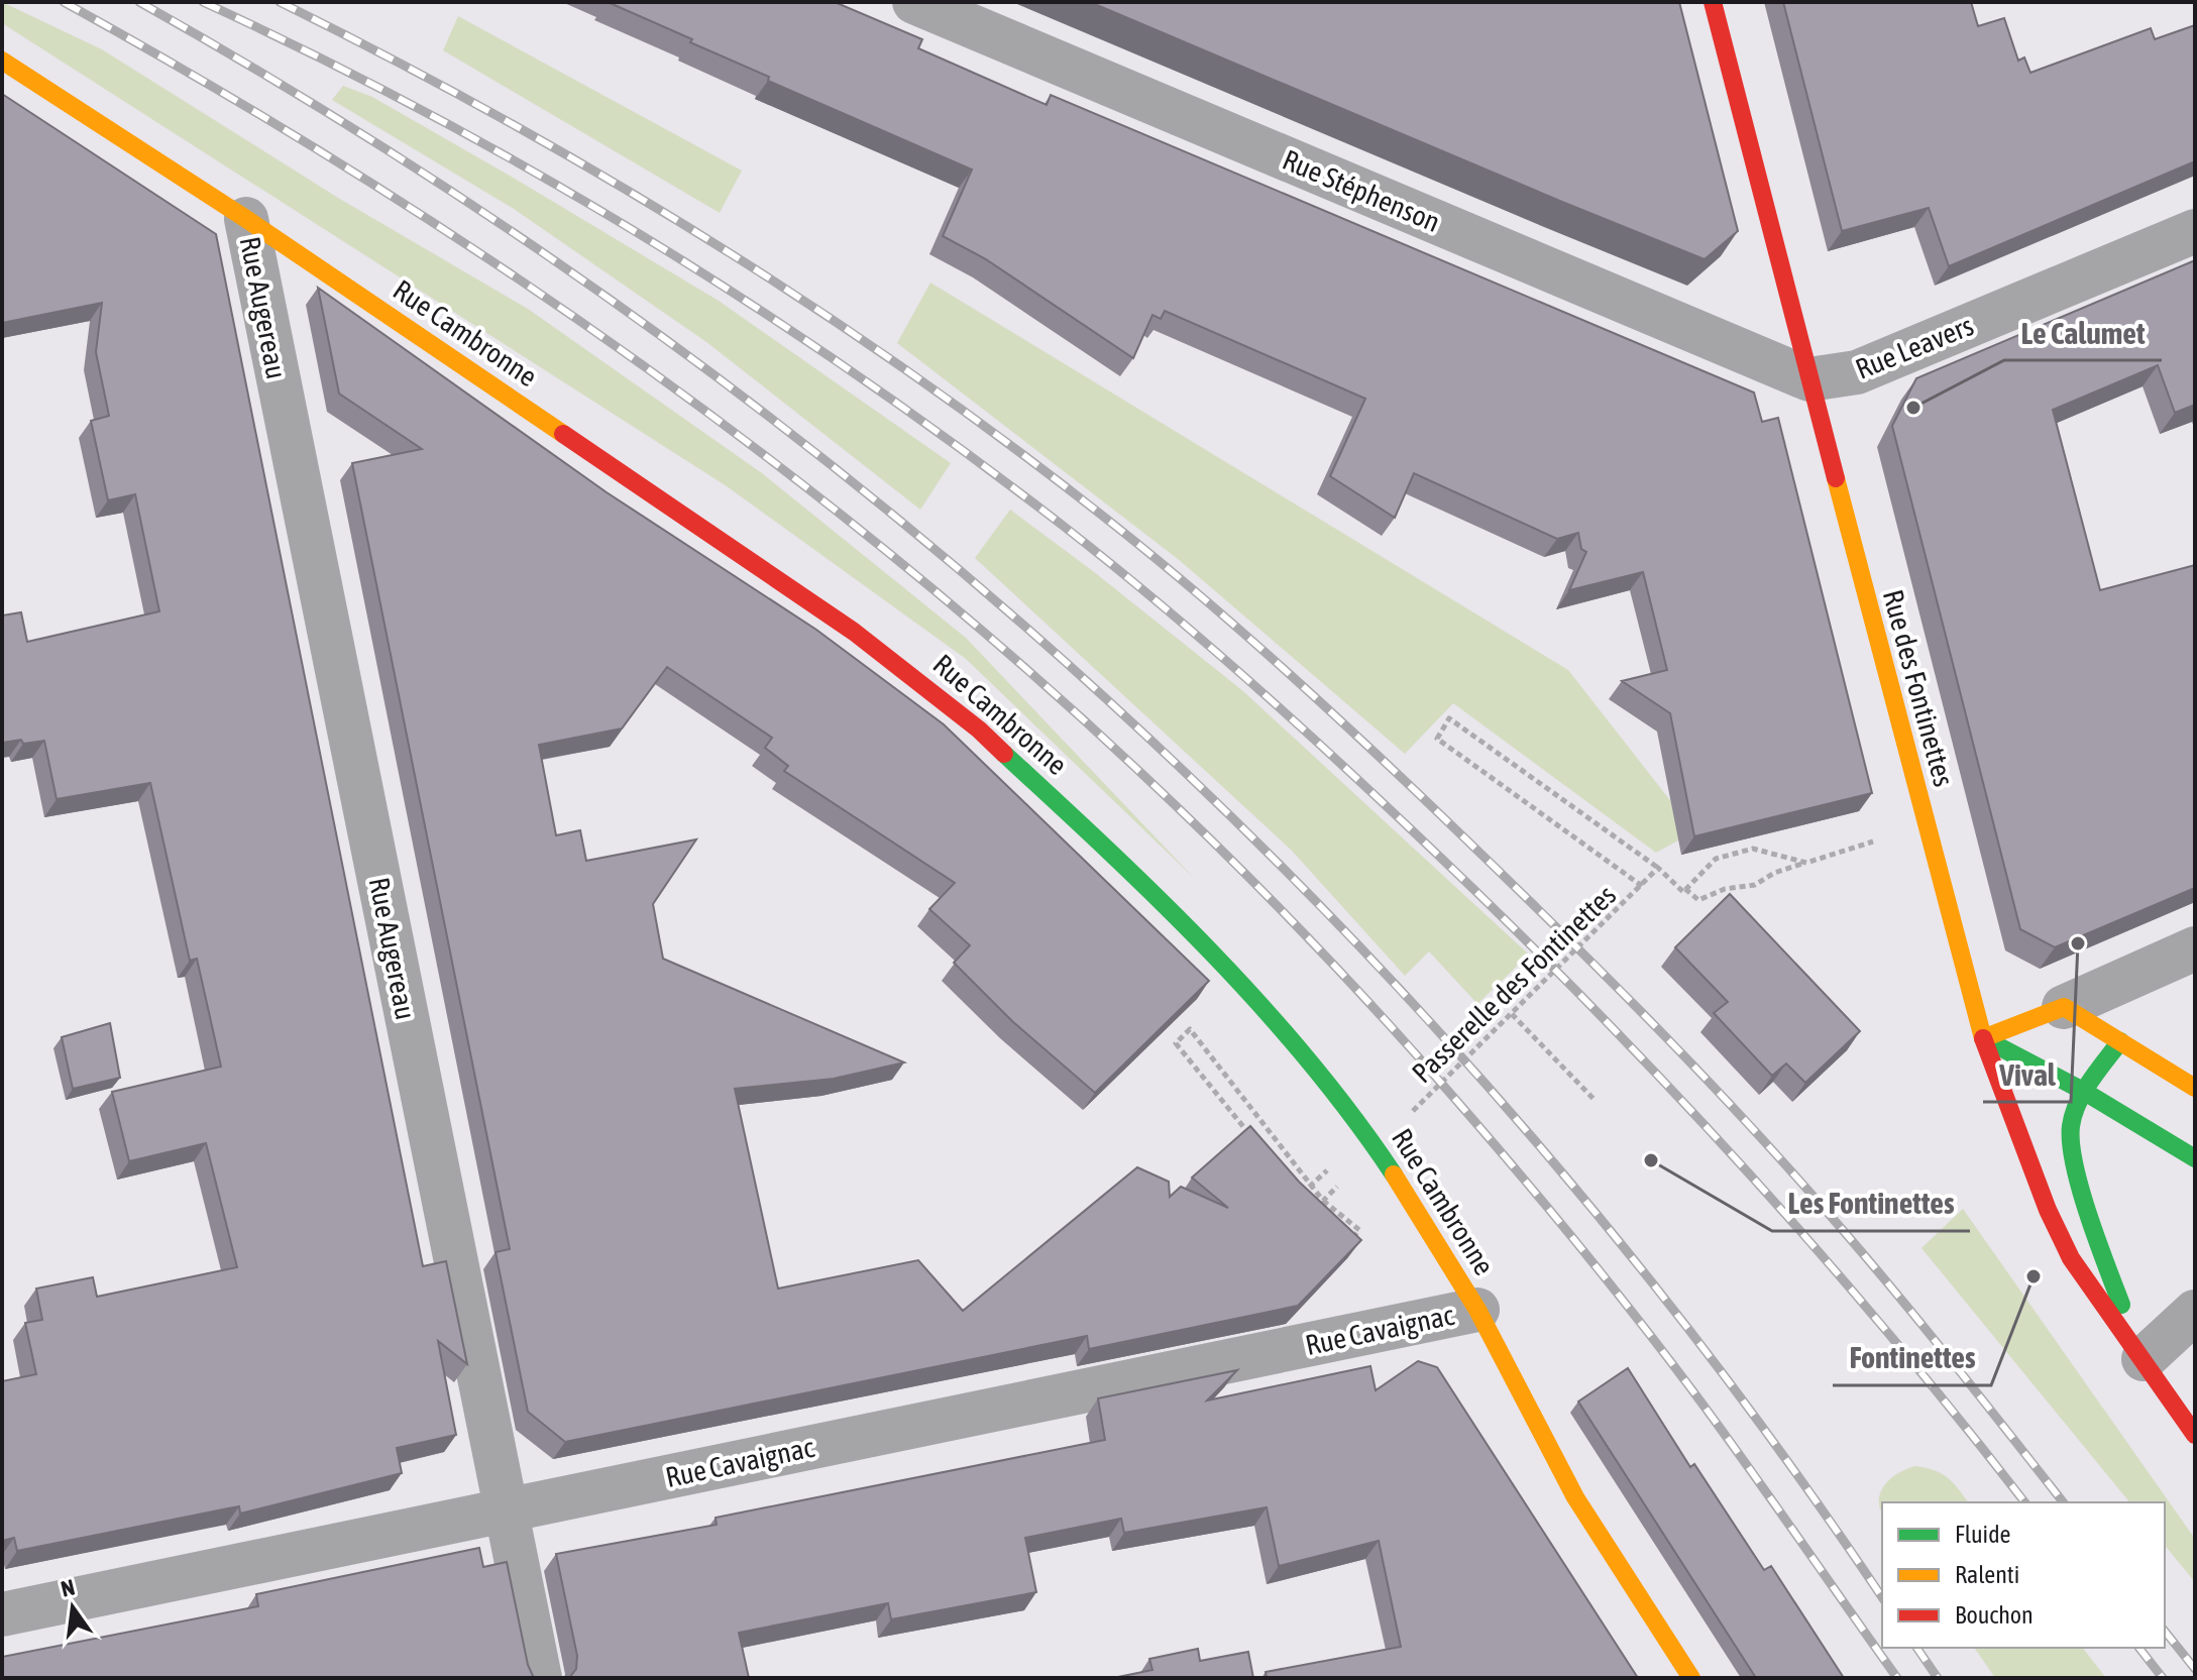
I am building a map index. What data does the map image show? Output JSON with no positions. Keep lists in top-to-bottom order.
{
  "streets": {
    "street": [
      "Rue Stéphenson",
      "Rue Augereau",
      "Rue Cambronne",
      "Rue Leavers",
      "Rue des Fontinettes",
      "Rue Cavaignac"
    ],
    "path": ["Passerelle des Fontinettes"]
  },
  "crossings": [
    ["Rue Stéphenson", "Rue Leavers"],
    ["Rue Stéphenson", "Rue des Fontinettes"],
    ["Rue Augereau", "Rue Cambronne"],
    ["Rue Augereau", "Rue Cavaignac"],
    ["Rue Cambronne", "Rue Cavaignac"],
    ["Rue Leavers", "Rue des Fontinettes"]
  ],
  "places": [
    "Le Calumet",
    "Vival",
    "Les Fontinettes",
    "Fontinettes"
  ],
  "legend": ["Fluide", "Ralenti", "Bouchon"],
  "north": "top"
}
